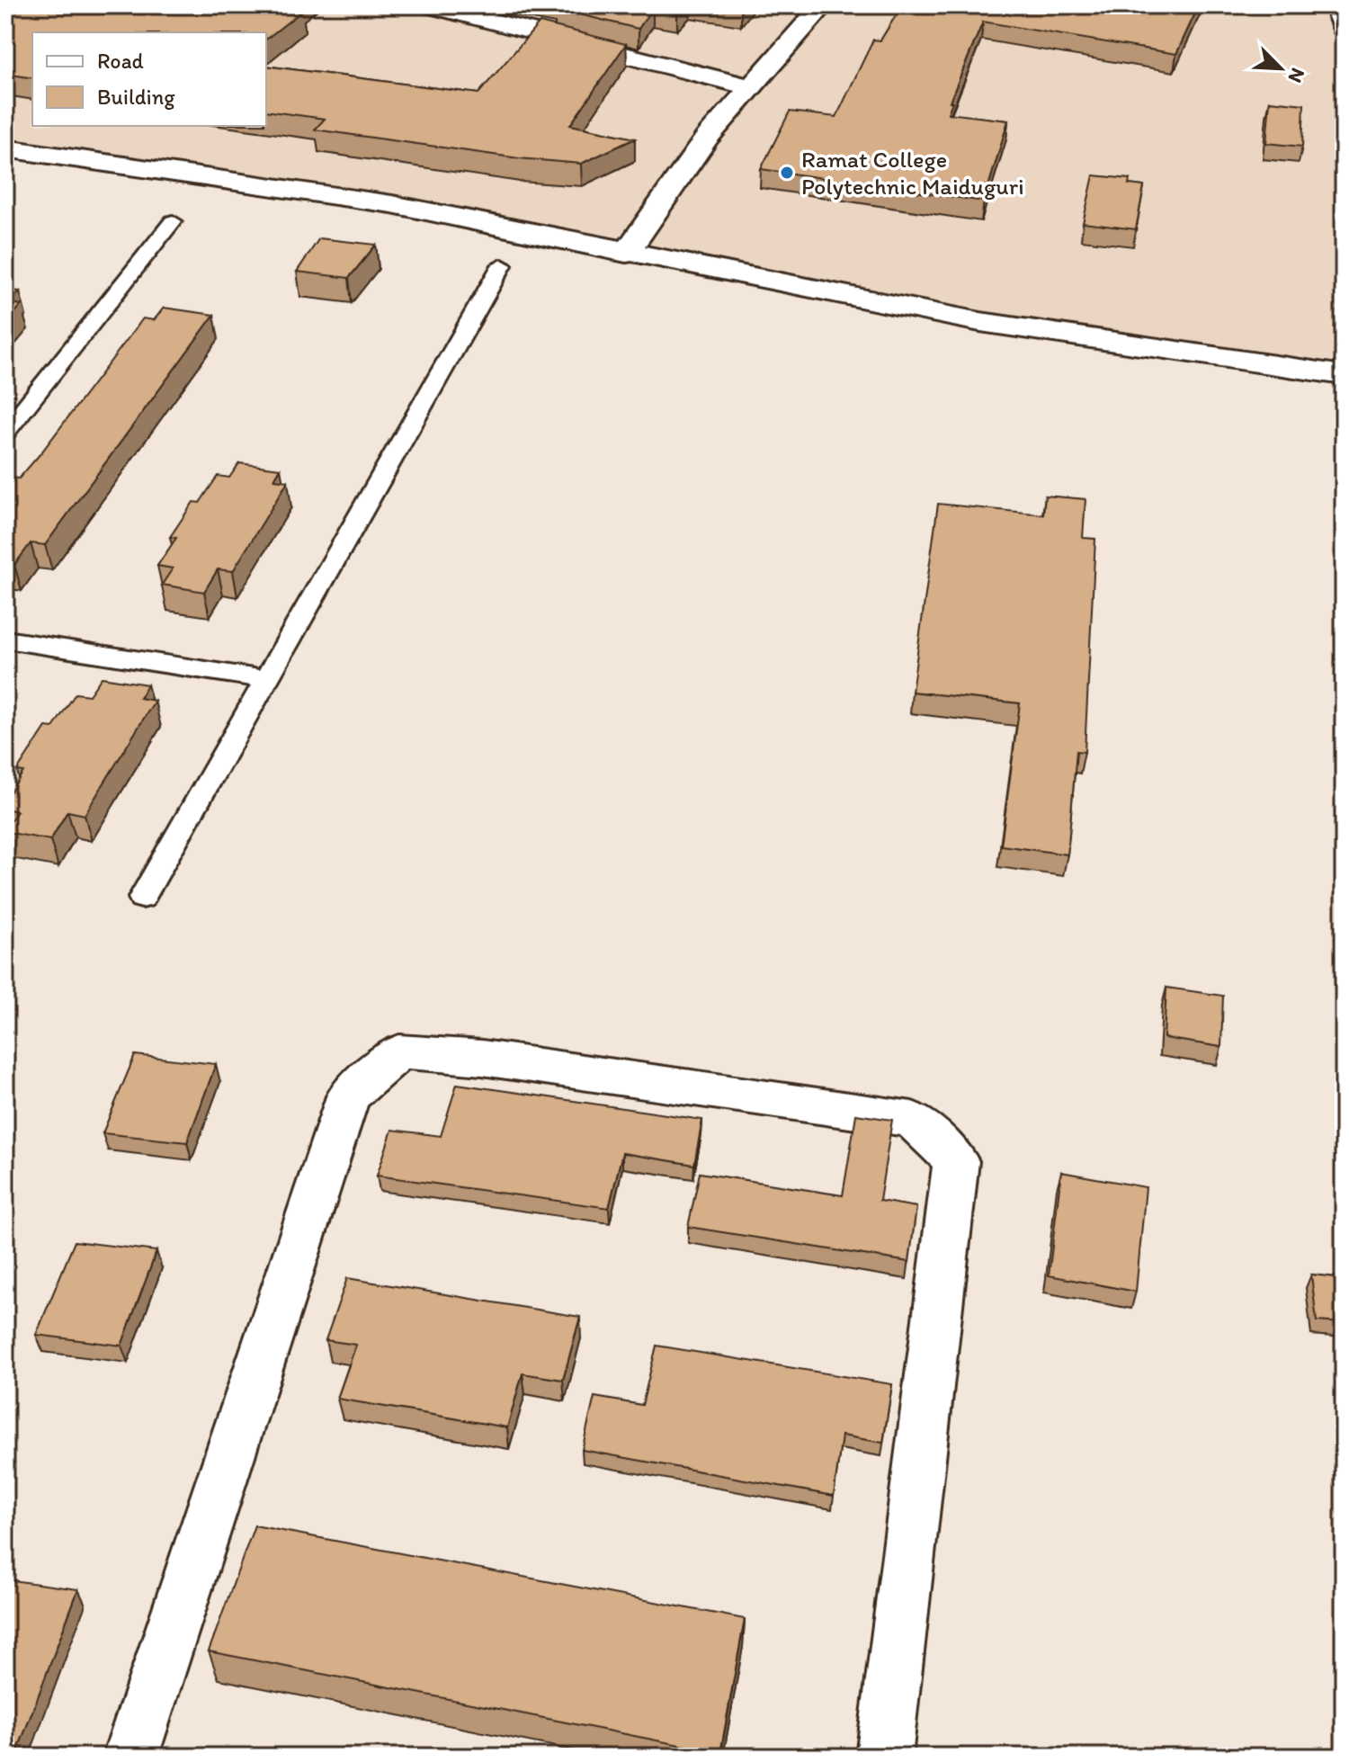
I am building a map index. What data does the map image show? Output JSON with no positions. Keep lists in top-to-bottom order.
{
  "places": ["Ramat College Polytechnic Maiduguri"],
  "legend": ["Road", "Building"],
  "north": "bottom right"
}
